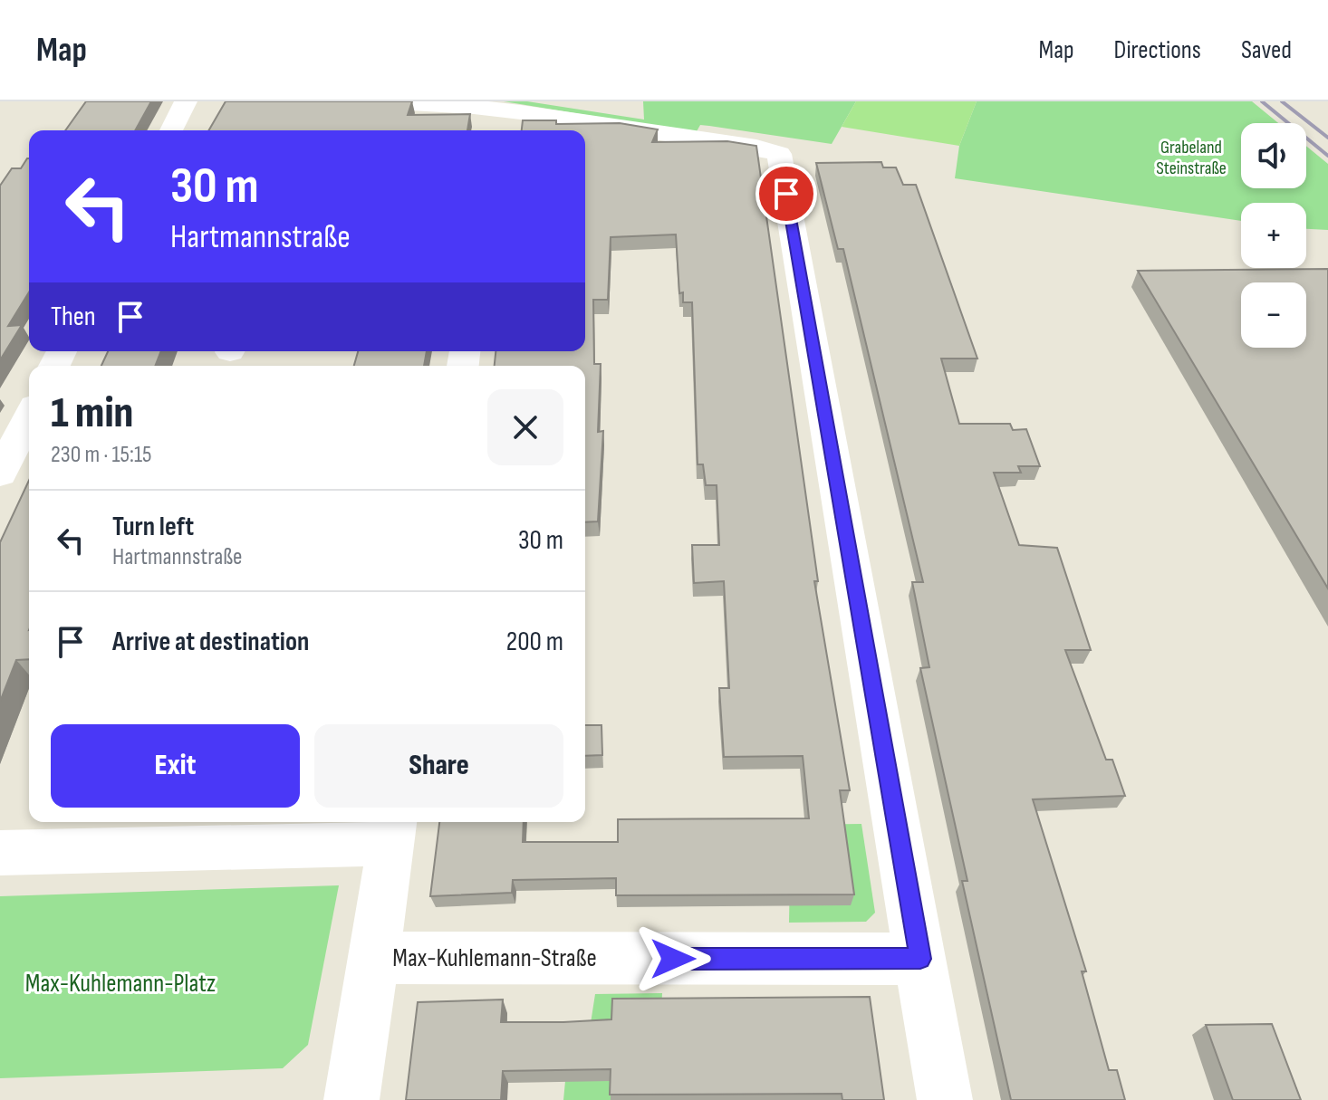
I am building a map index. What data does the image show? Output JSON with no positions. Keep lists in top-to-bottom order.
{
  "streets": {
    "street": ["Max-Kuhlemann-Straße"]
  },
  "parks": ["Grabeland Steinstraße", "Max-Kuhlemann-Platz"],
  "page": {
    "header": "Map",
    "nav": ["Map", "Directions", "Saved"],
    "map_buttons": ["+", "−"],
    "turn": ["30 m", "Hartmannstraße"],
    "then": "Then",
    "heading": ["1 min", "230 m · 15:15"],
    "list": [
      {
        "name": "Turn left",
        "note": "Hartmannstraße",
        "value": "30 m"
      },
      {
        "name": "Arrive at destination",
        "value": "200 m"
      }
    ],
    "buttons": ["Exit", "Share"]
  }
}
